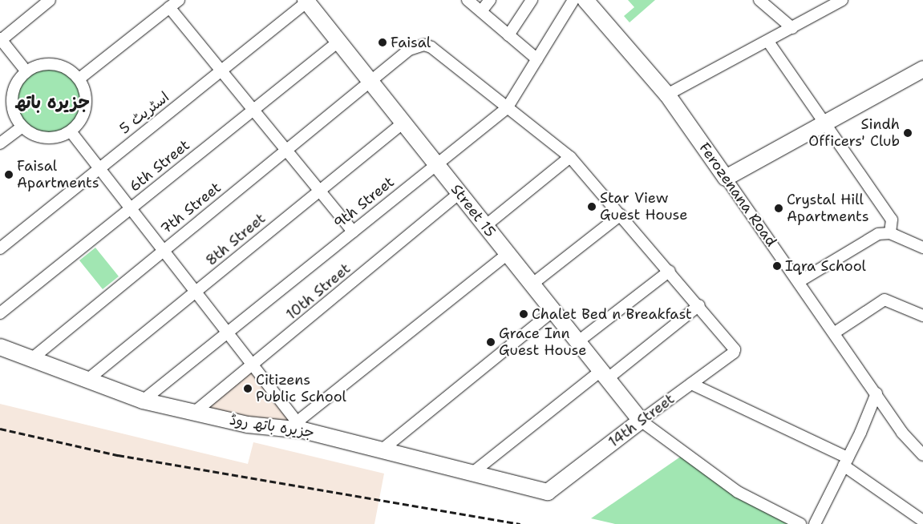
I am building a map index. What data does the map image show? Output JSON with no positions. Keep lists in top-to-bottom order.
{
  "streets": {
    "street": [
      "اسٹریٹ 5",
      "6th Street",
      "Ferozenana Road",
      "9th Street",
      "7th Street",
      "Street 15",
      "8th Street",
      "10th Street",
      "14th Street",
      "جزیرہ باتھ روڈ"
    ]
  },
  "crossings": [
    ["اسٹریٹ 5", "Street 15"],
    ["6th Street", "Street 15"],
    ["9th Street", "7th Street"],
    ["9th Street", "Street 15"],
    ["9th Street", "جزیرہ باتھ روڈ"],
    ["7th Street", "Street 15"],
    ["7th Street", "جزیرہ باتھ روڈ"],
    ["Street 15", "8th Street"],
    ["Street 15", "10th Street"],
    ["Street 15", "14th Street"],
    ["8th Street", "جزیرہ باتھ روڈ"],
    ["10th Street", "جزیرہ باتھ روڈ"],
    ["14th Street", "جزیرہ باتھ روڈ"]
  ],
  "districts": ["جزیرہ باتھ"],
  "places": [
    "Faisal",
    "Sindh Officers' Club",
    "Faisal Apartments",
    "Star View Guest House",
    "Crystal Hill Apartments",
    "Iqra School",
    "Chalet Bed n Breakfast",
    "Grace Inn Guest House",
    "Citizens Public School"
  ]
}
